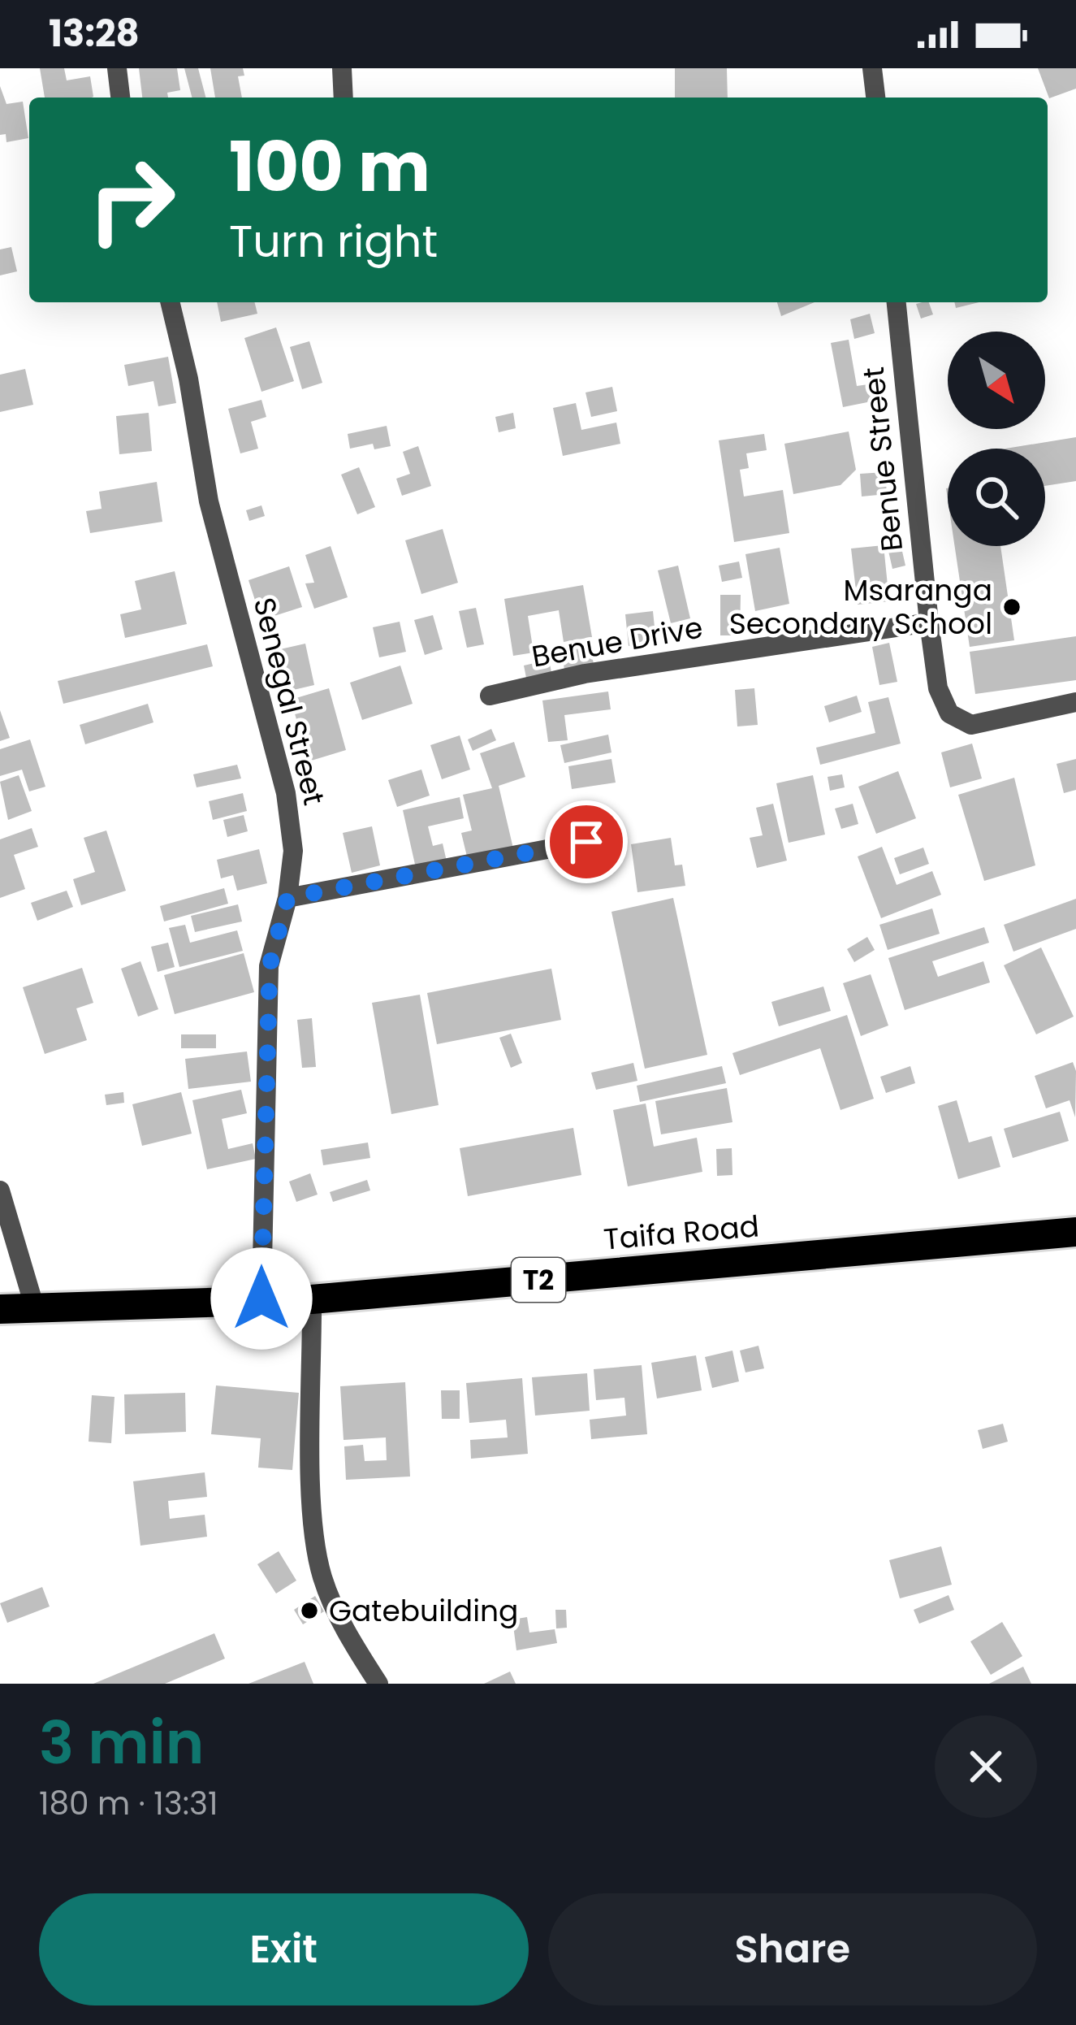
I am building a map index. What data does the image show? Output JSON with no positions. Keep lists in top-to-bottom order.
{
  "streets": {
    "highway": ["Taifa Road", "T2"],
    "street": ["Benue Street", "Benue Drive", "Senegal Street"]
  },
  "crossings": [
    ["Benue Street", "Benue Drive"],
    ["Senegal Street", "Taifa Road"]
  ],
  "places": ["Msaranga Secondary School", "Gatebuilding"],
  "north": "bottom right",
  "page": {
    "status": "13:28",
    "turn": ["100 m", "Turn right"],
    "heading": ["3 min", "180 m · 13:31"],
    "buttons": ["Exit", "Share"]
  }
}
